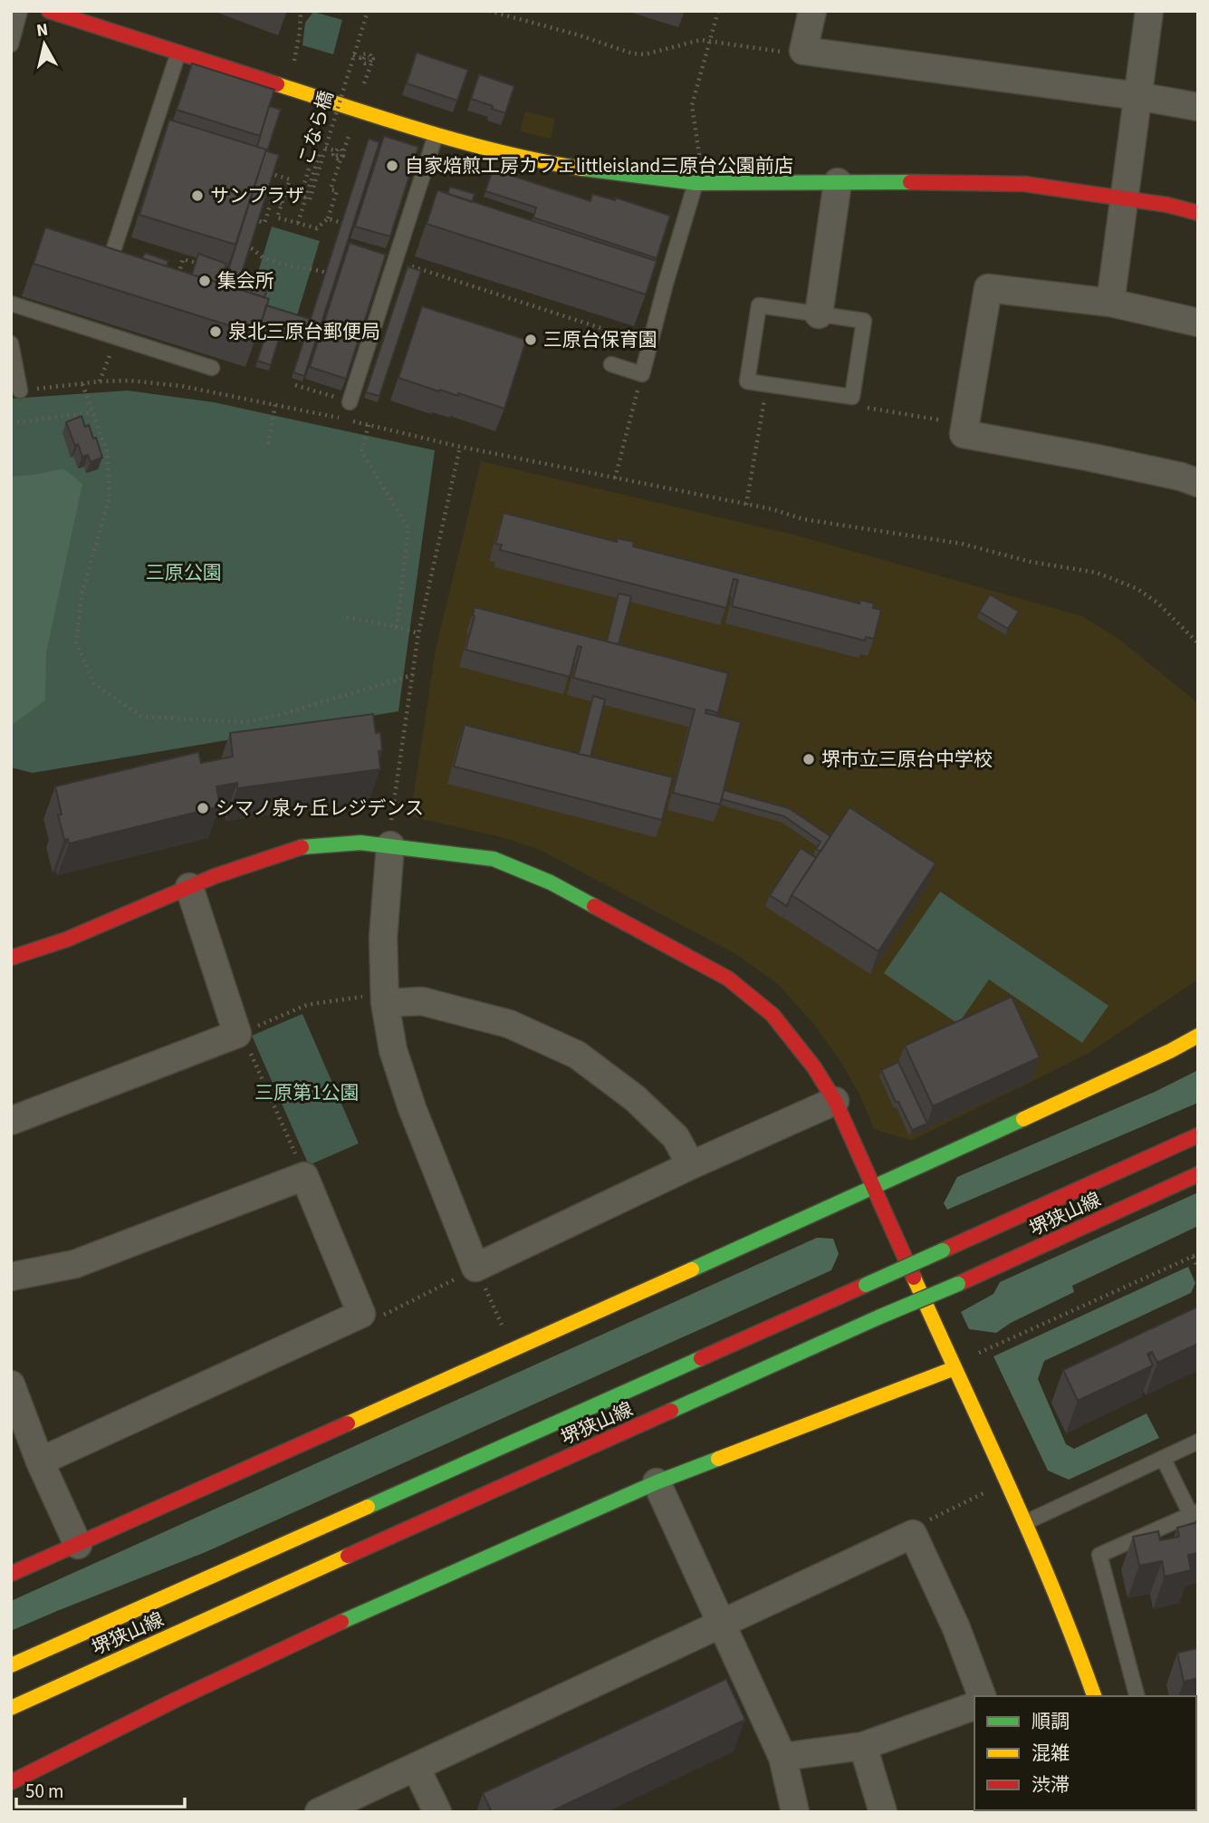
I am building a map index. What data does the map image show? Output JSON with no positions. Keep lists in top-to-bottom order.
{
  "streets": {
    "street": ["堺狭山線"],
    "path": ["こなら橋"]
  },
  "parks": ["三原公園", "三原第1公園"],
  "places": [
    "自家焙煎工房カフェlittleisland三原台公園前店",
    "サンプラザ",
    "集会所",
    "泉北三原台郵便局",
    "三原台保育園",
    "堺市立三原台中学校",
    "シマノ泉ヶ丘レジデンス"
  ],
  "legend": ["順調", "混雑", "渋滞"],
  "scale_bar": "50 m",
  "north": "top"
}
